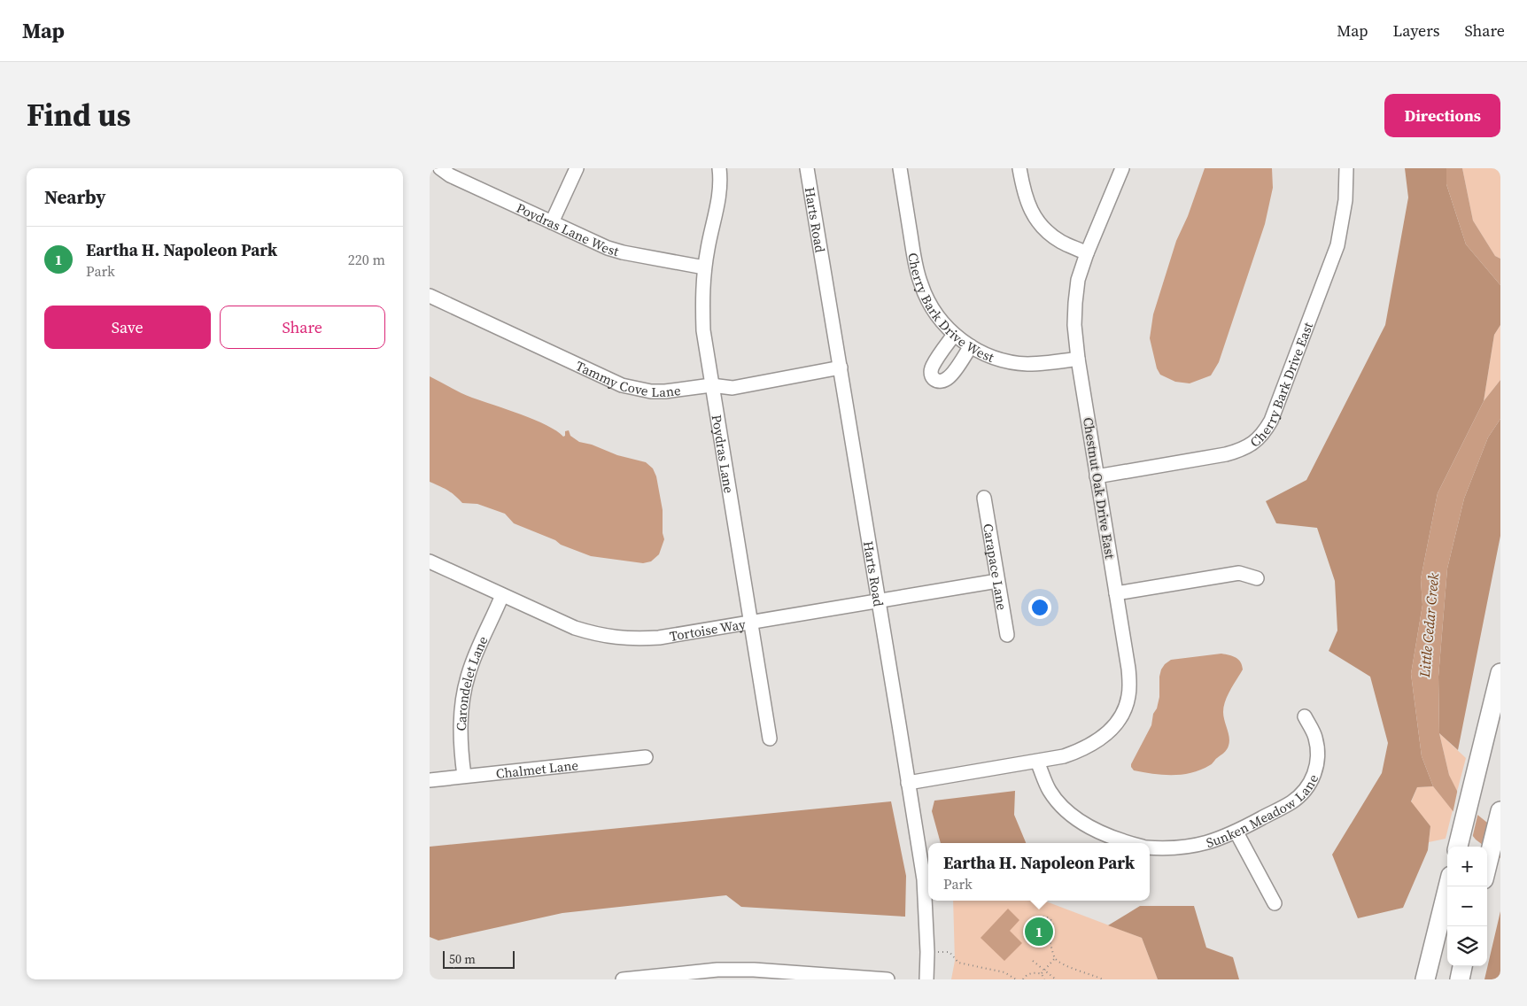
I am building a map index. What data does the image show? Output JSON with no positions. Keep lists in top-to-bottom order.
{
  "streets": {
    "street": [
      "Harts Road",
      "Poydras Lane West",
      "Cherry Bark Drive West",
      "Tammy Cove Lane",
      "Cherry Bark Drive East",
      "Poydras Lane",
      "Chestnut Oak Drive East",
      "Carapace Lane",
      "Tortoise Way",
      "Carondelet Lane",
      "Chalmet Lane",
      "Sunken Meadow Lane"
    ]
  },
  "crossings": [
    ["Harts Road", "Tammy Cove Lane"],
    ["Harts Road", "Chestnut Oak Drive East"],
    ["Harts Road", "Tortoise Way"],
    ["Poydras Lane West", "Poydras Lane"],
    ["Cherry Bark Drive West", "Chestnut Oak Drive East"],
    ["Tammy Cove Lane", "Poydras Lane"],
    ["Cherry Bark Drive East", "Chestnut Oak Drive East"],
    ["Poydras Lane", "Tortoise Way"],
    ["Carapace Lane", "Tortoise Way"],
    ["Tortoise Way", "Carondelet Lane"],
    ["Carondelet Lane", "Chalmet Lane"]
  ],
  "water": ["Little Cedar Creek"],
  "scale_bar": "50 m",
  "page": {
    "header": "Map",
    "nav": ["Map", "Layers", "Share"],
    "title": "Find us",
    "buttons": [
      "Directions",
      ["Save", "Share"]
    ],
    "heading": "Nearby",
    "list": [
      {
        "mark": "1",
        "name": "Eartha H. Napoleon Park",
        "note": "Park",
        "value": "220 m"
      }
    ],
    "popup": ["Eartha H. Napoleon Park", "Park"],
    "map_buttons": ["+", "−"],
    "pins": "1",
    "scale": "50 m"
  }
}
